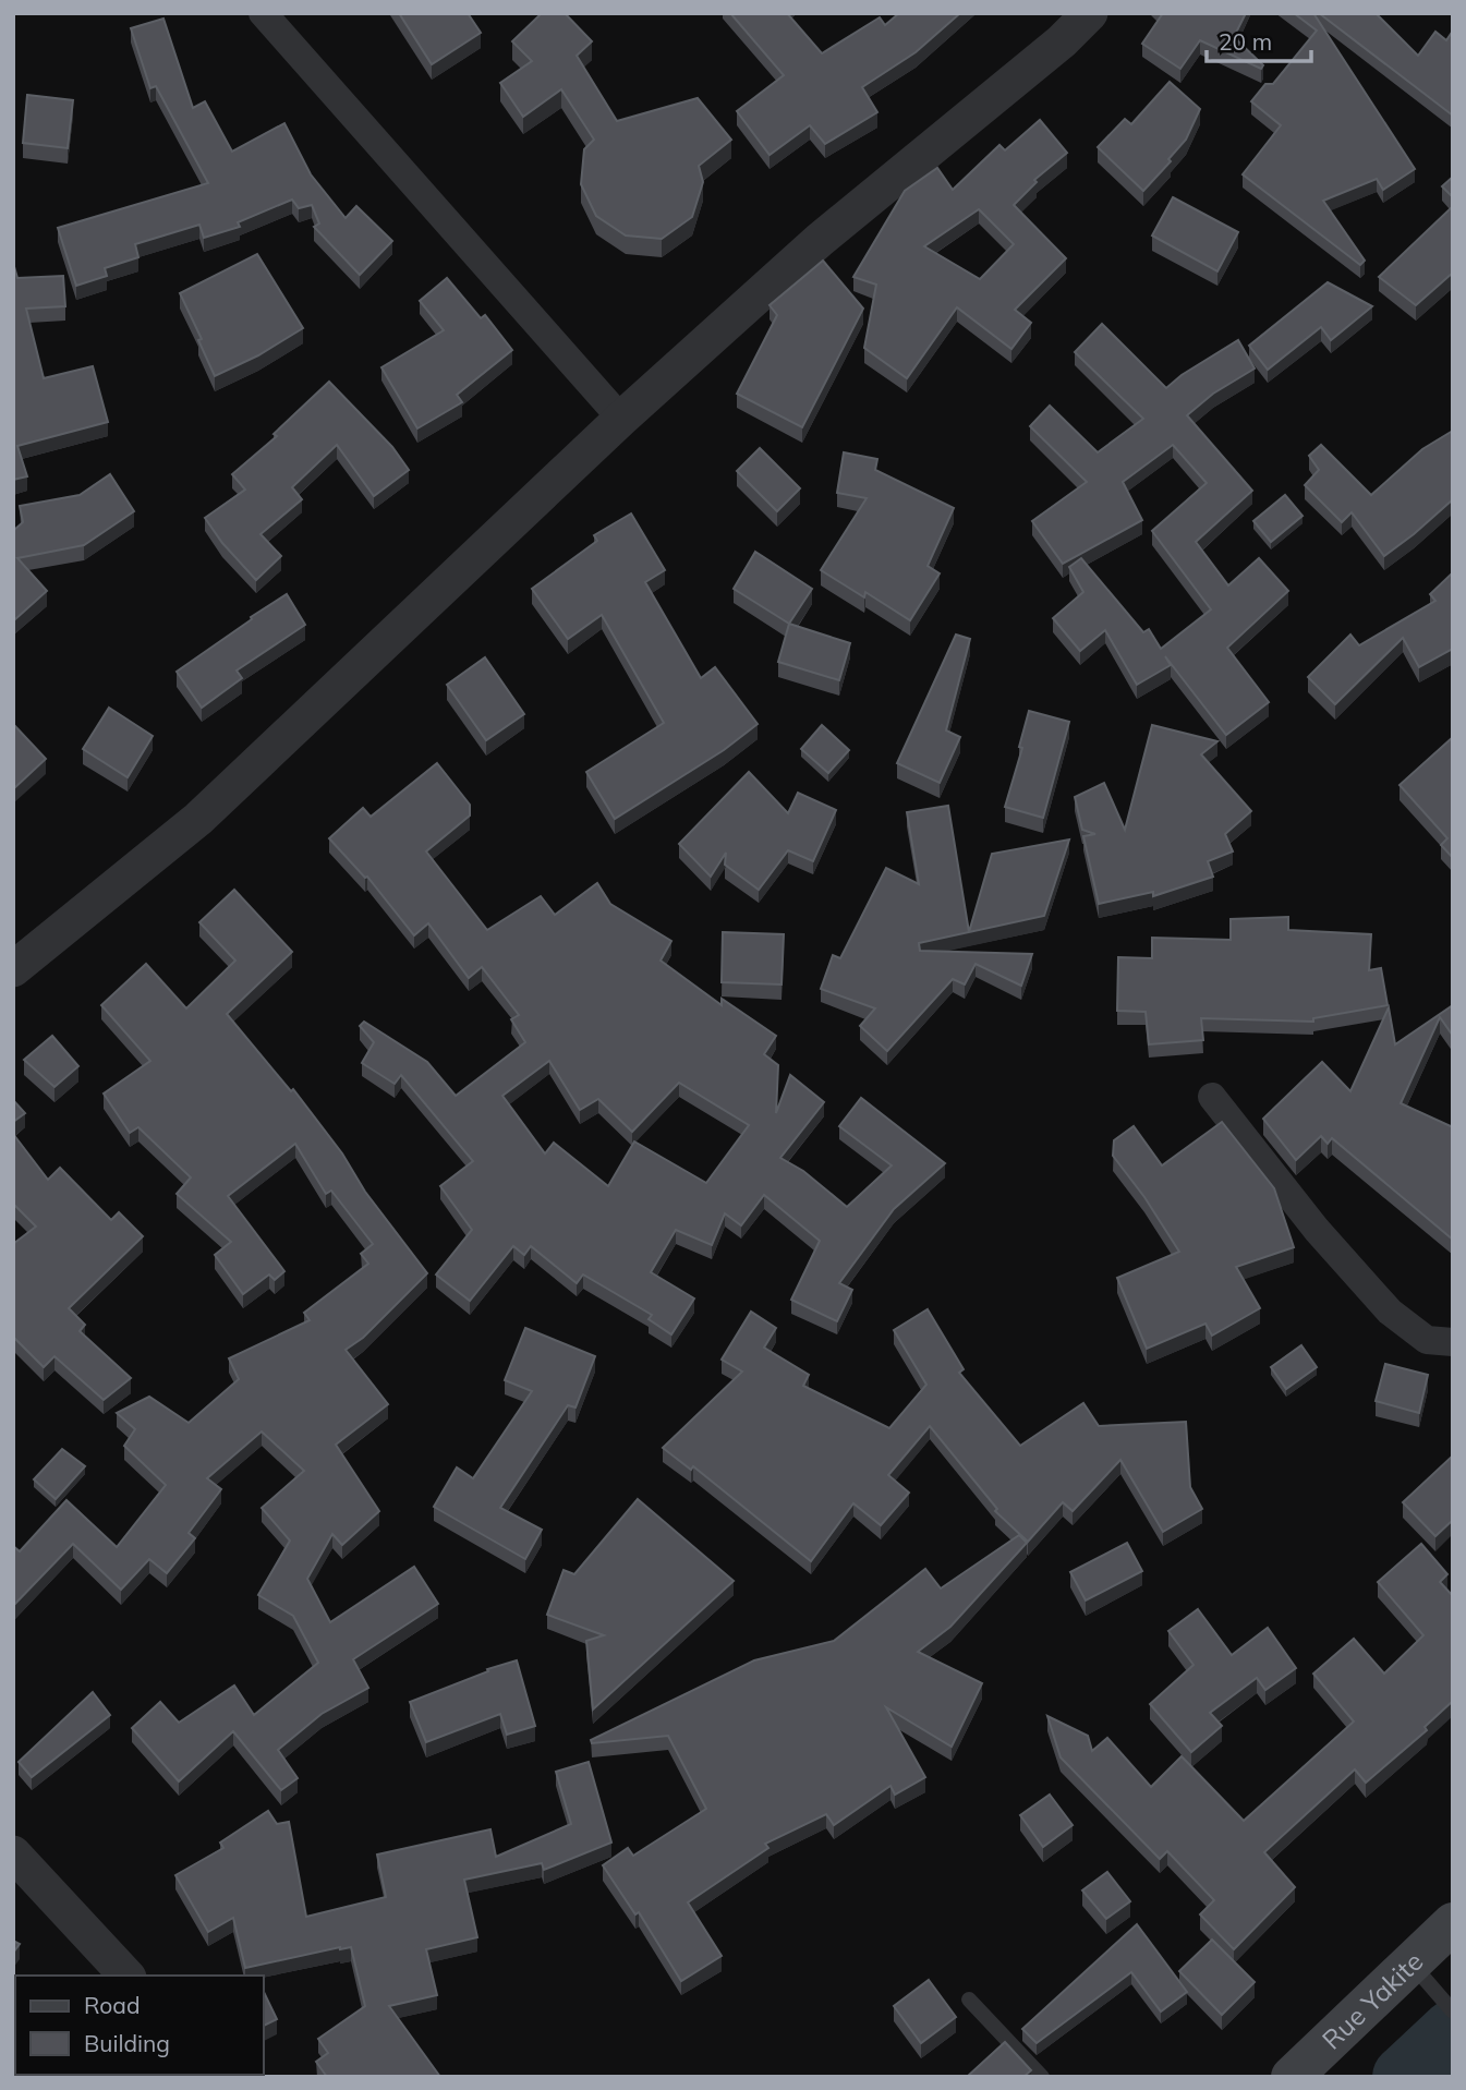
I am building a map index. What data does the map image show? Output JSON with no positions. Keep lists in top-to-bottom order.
{
  "streets": {
    "main road": ["Rue Yakite"]
  },
  "legend": ["Road", "Building"],
  "scale_bar": "20 m"
}
